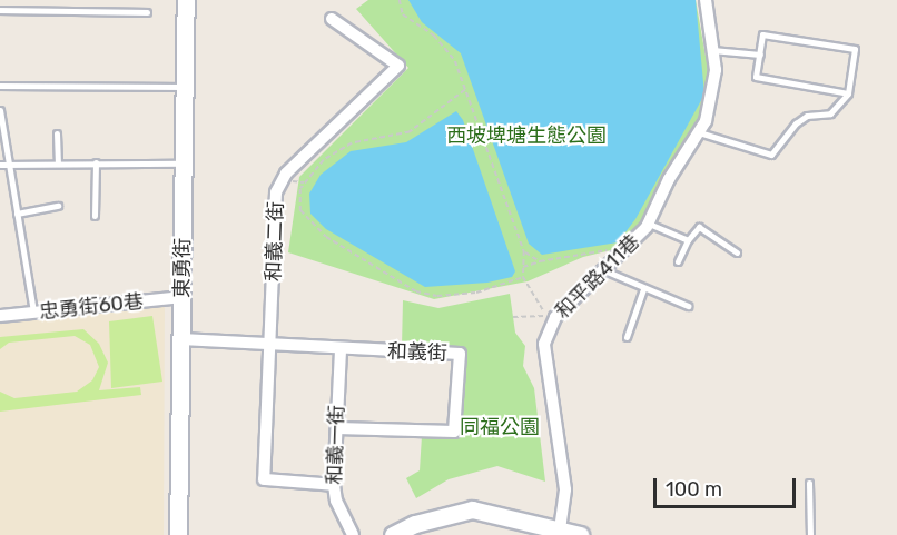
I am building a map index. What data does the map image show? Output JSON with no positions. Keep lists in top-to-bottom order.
{
  "streets": {
    "street": [
      "和義二街",
      "東勇街",
      "和平路411巷",
      "忠勇街60巷",
      "和義街",
      "和義一街"
    ]
  },
  "crossings": [
    ["和義二街", "和義街"],
    ["和義二街", "和義一街"],
    ["東勇街", "忠勇街60巷"],
    ["東勇街", "和義街"],
    ["和義街", "和義一街"]
  ],
  "parks": ["西坡埤塘生態公園", "同福公園"],
  "scale_bar": "100 m"
}
